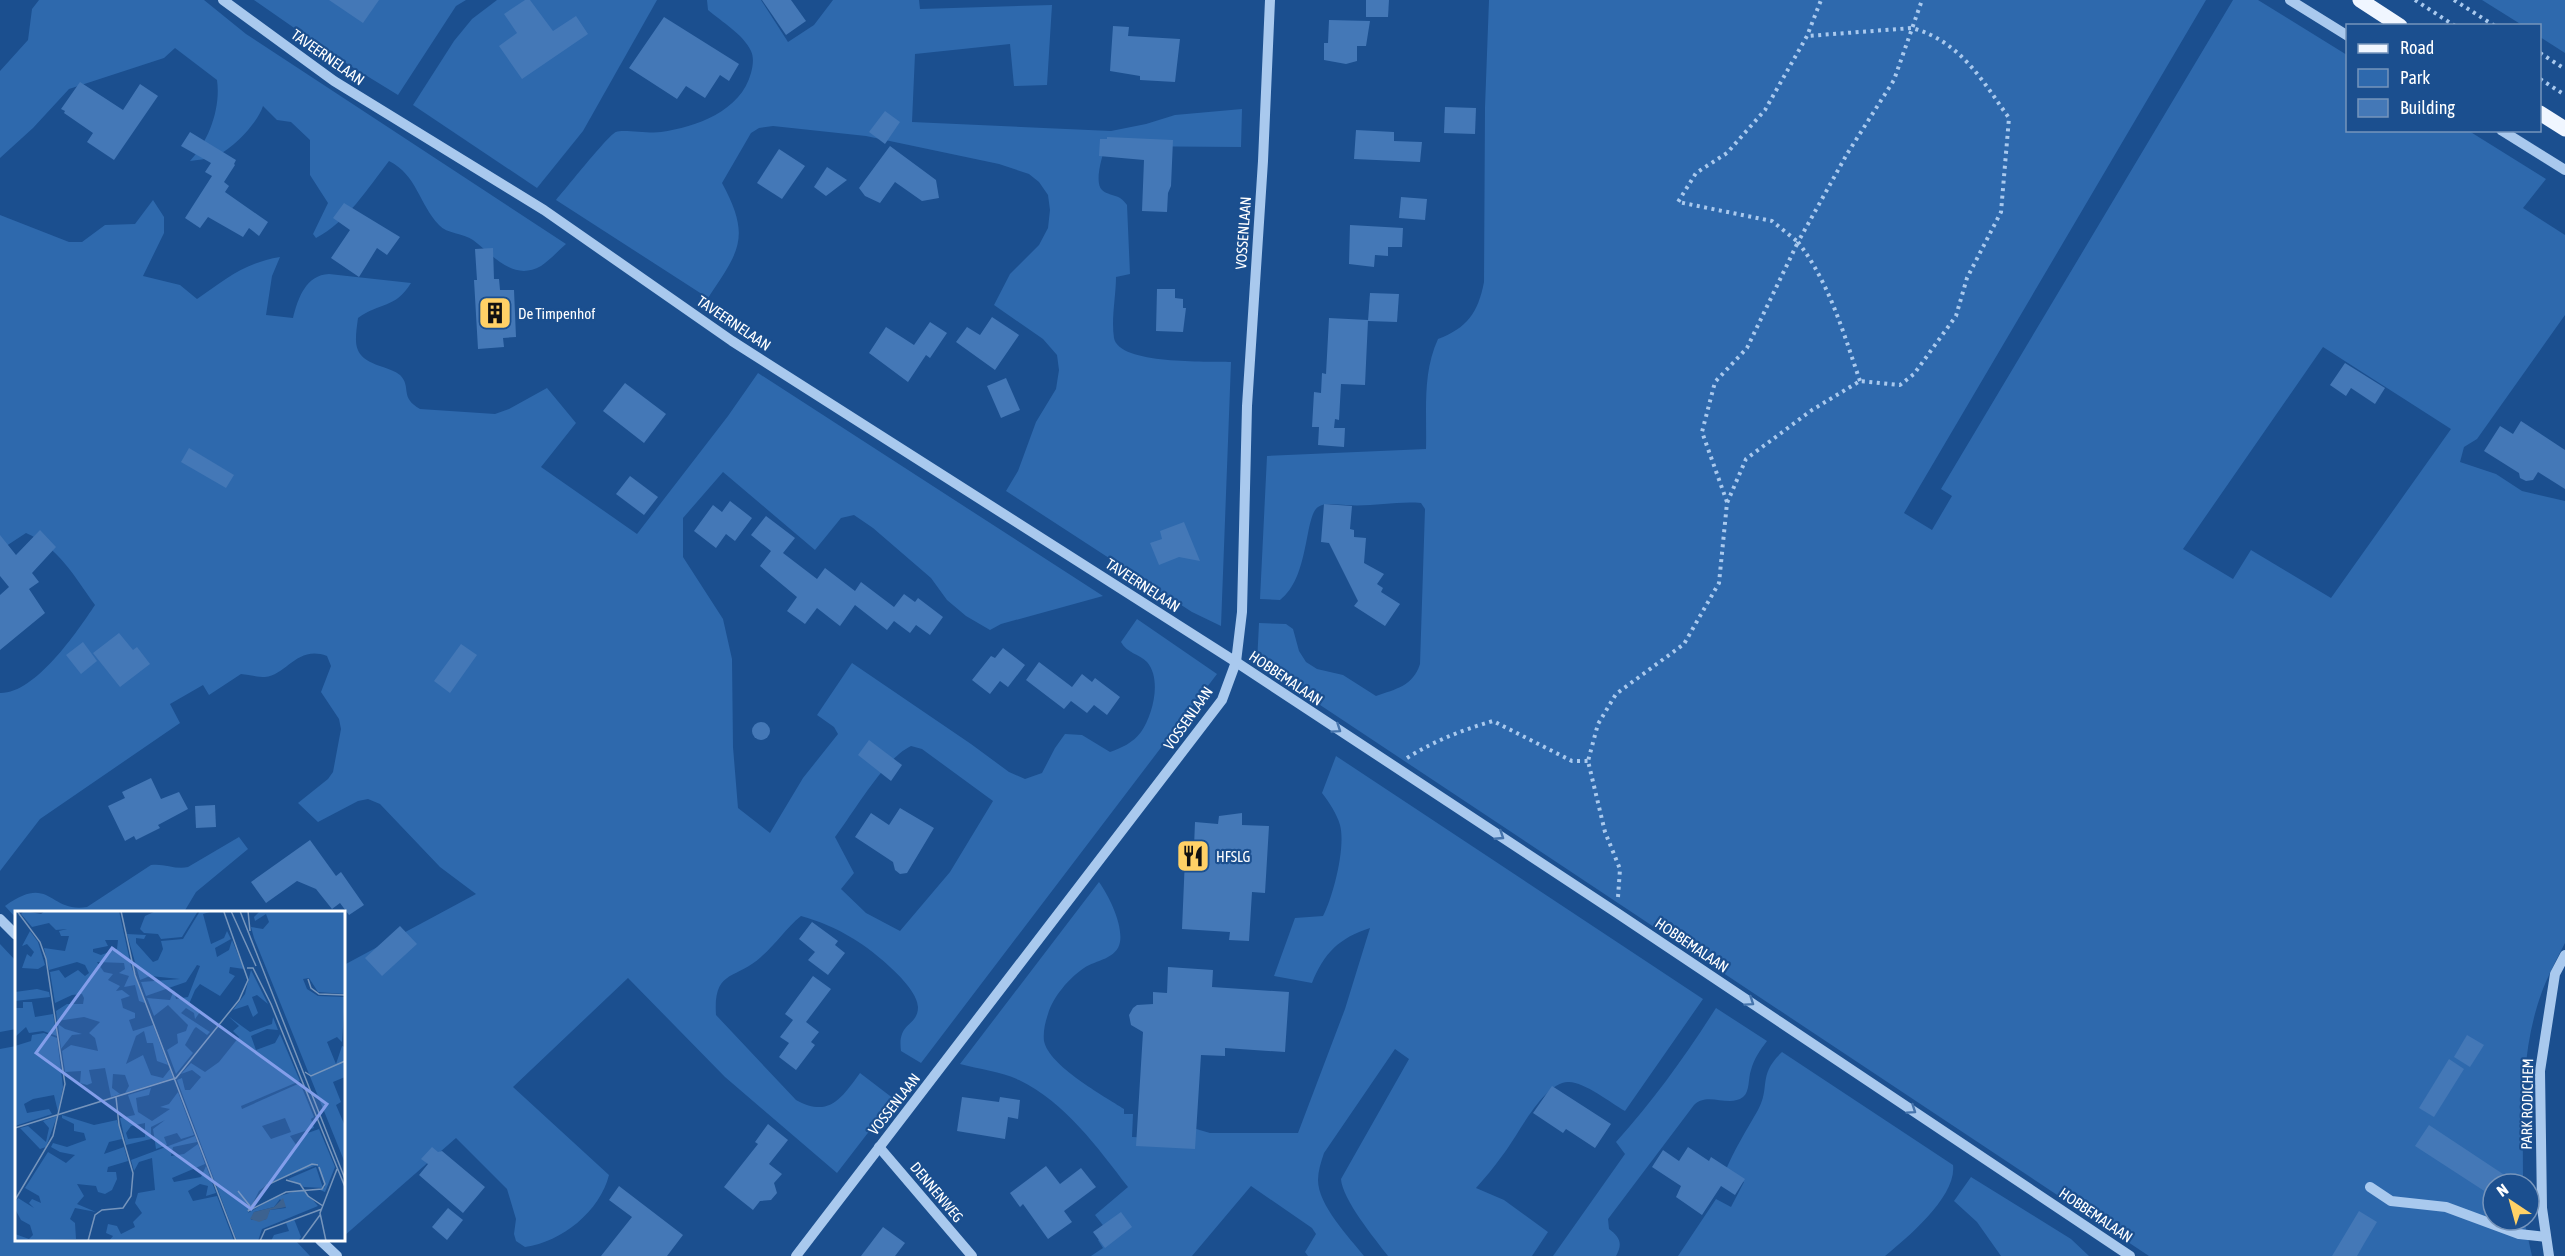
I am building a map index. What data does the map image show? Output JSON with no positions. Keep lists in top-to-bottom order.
{
  "streets": {
    "street": [
      "TAVEERNELAAN",
      "VOSSENLAAN",
      "HOBBEMALAAN",
      "PARK RODICHEM",
      "DENNENWEG"
    ]
  },
  "crossings": [
    ["TAVEERNELAAN", "VOSSENLAAN"],
    ["TAVEERNELAAN", "HOBBEMALAAN"],
    ["VOSSENLAAN", "HOBBEMALAAN"],
    ["VOSSENLAAN", "DENNENWEG"]
  ],
  "one_way": ["HOBBEMALAAN"],
  "places": {
    "building": ["De Timpenhof"],
    "restaurant": ["HFSLG"]
  },
  "legend": ["Road", "Park", "Building"],
  "north": "top left"
}
